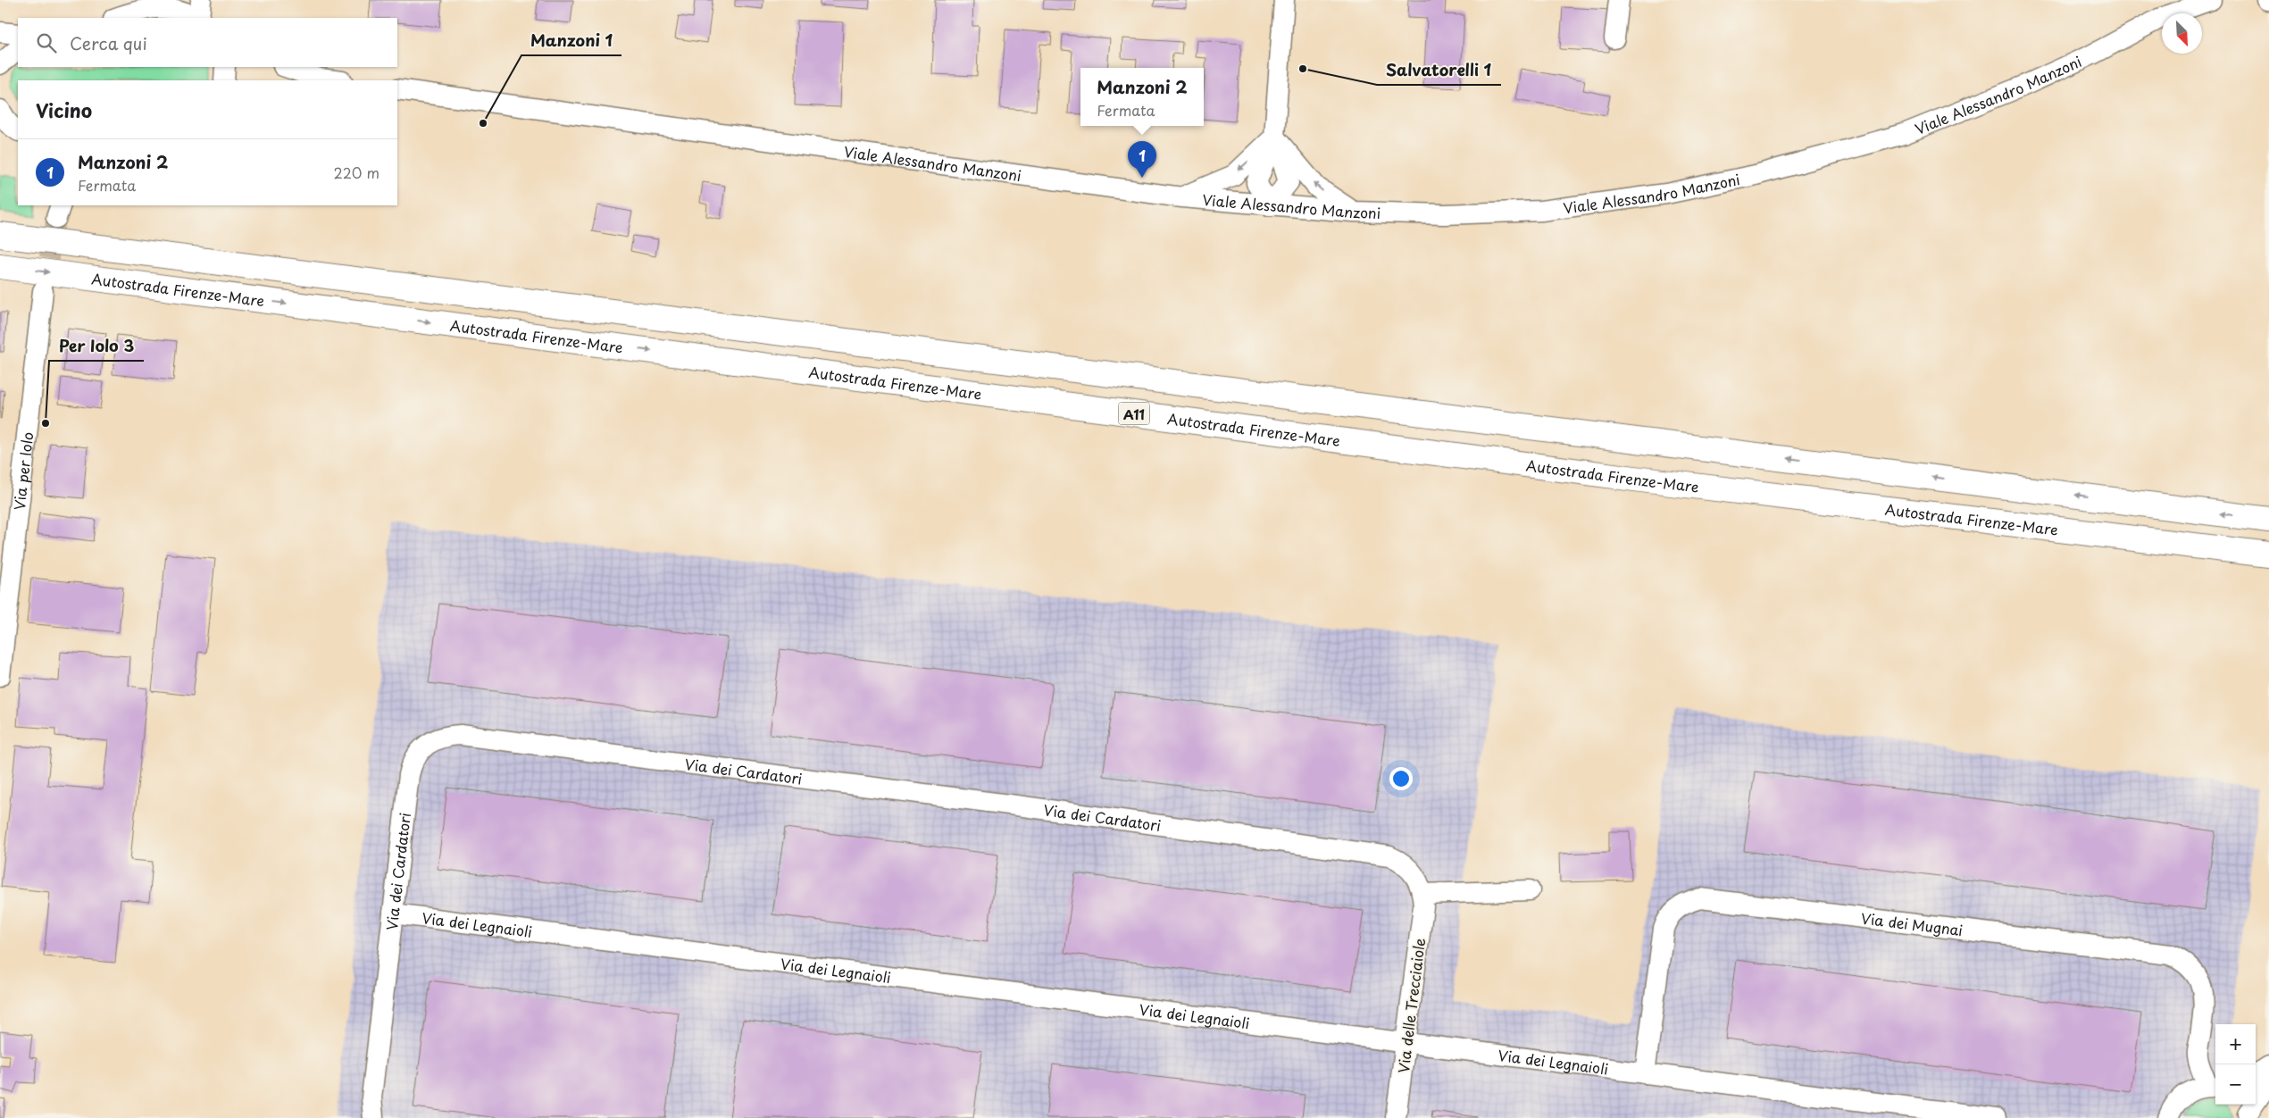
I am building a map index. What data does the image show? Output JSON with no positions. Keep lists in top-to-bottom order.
{
  "streets": {
    "highway": ["Autostrada Firenze-Mare", "A11"],
    "street": [
      "Viale Alessandro Manzoni",
      "Via per Iolo",
      "Via dei Cardatori",
      "Via dei Mugnai",
      "Via dei Legnaioli",
      "Via delle Trecciaiole"
    ]
  },
  "crossings": [
    ["Via dei Cardatori", "Via dei Legnaioli"],
    ["Via dei Cardatori", "Via delle Trecciaiole"],
    ["Via dei Mugnai", "Via dei Legnaioli"],
    ["Via dei Legnaioli", "Via delle Trecciaiole"]
  ],
  "places": ["Salvatorelli 1", "Manzoni 1", "Per Iolo 3"],
  "north": "bottom right",
  "page": {
    "search": "Cerca qui",
    "popup": ["Manzoni 2", "Fermata"],
    "heading": "Vicino",
    "list": [
      {
        "mark": "1",
        "name": "Manzoni 2",
        "note": "Fermata",
        "value": "220 m"
      }
    ],
    "pins": "1",
    "map_buttons": ["+", "−"]
  }
}
